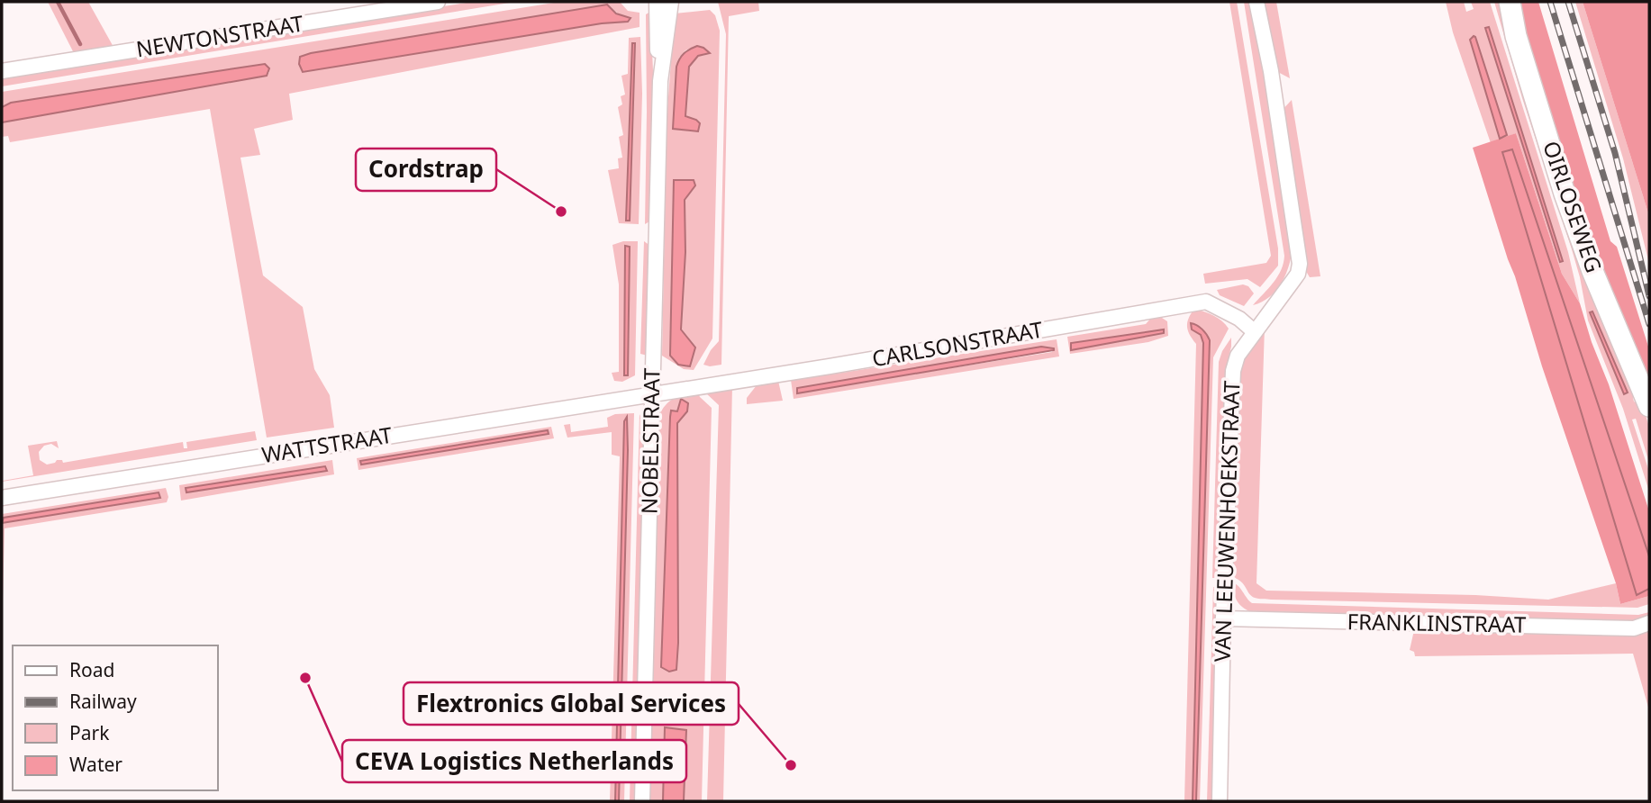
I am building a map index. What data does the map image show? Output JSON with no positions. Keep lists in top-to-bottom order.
{
  "streets": {
    "street": [
      "NEWTONSTRAAT",
      "OIRLOSEWEG",
      "CARLSONSTRAAT",
      "NOBELSTRAAT",
      "WATTSTRAAT",
      "VAN LEEUWENHOEKSTRAAT",
      "FRANKLINSTRAAT"
    ]
  },
  "crossings": [
    ["CARLSONSTRAAT", "NOBELSTRAAT"],
    ["CARLSONSTRAAT", "WATTSTRAAT"],
    ["CARLSONSTRAAT", "VAN LEEUWENHOEKSTRAAT"],
    ["NOBELSTRAAT", "WATTSTRAAT"],
    ["VAN LEEUWENHOEKSTRAAT", "FRANKLINSTRAAT"]
  ],
  "places": ["Cordstrap", "CEVA Logistics Netherlands", "Flextronics Global Services"],
  "legend": [
    "Road",
    "Railway",
    "Park",
    "Water"
  ]
}
